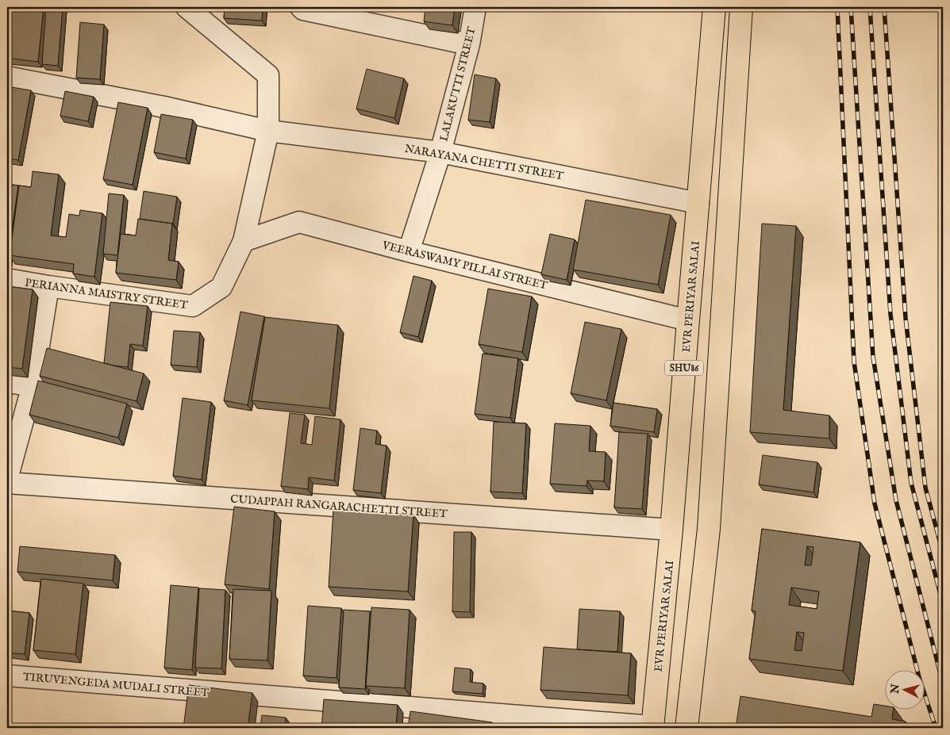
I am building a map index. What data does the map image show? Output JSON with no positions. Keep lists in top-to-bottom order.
{
  "streets": {
    "main road": ["EVR PERIYAR SALAI", "SHU86"],
    "street": [
      "LALAKUTTI STREET",
      "NARAYANA CHETTI STREET",
      "VEERASWAMY PILLAI STREET",
      "PERIANNA MAISTRY STREET",
      "CUDAPPAH RANGARACHETTI STREET",
      "TIRUVENGEDA MUDALI STREET"
    ]
  },
  "crossings": [
    ["LALAKUTTI STREET", "NARAYANA CHETTI STREET"],
    ["LALAKUTTI STREET", "VEERASWAMY PILLAI STREET"],
    ["NARAYANA CHETTI STREET", "PERIANNA MAISTRY STREET"],
    ["NARAYANA CHETTI STREET", "EVR PERIYAR SALAI"],
    ["VEERASWAMY PILLAI STREET", "PERIANNA MAISTRY STREET"],
    ["VEERASWAMY PILLAI STREET", "EVR PERIYAR SALAI"],
    ["EVR PERIYAR SALAI", "CUDAPPAH RANGARACHETTI STREET"],
    ["EVR PERIYAR SALAI", "TIRUVENGEDA MUDALI STREET"]
  ],
  "north": "left"
}
